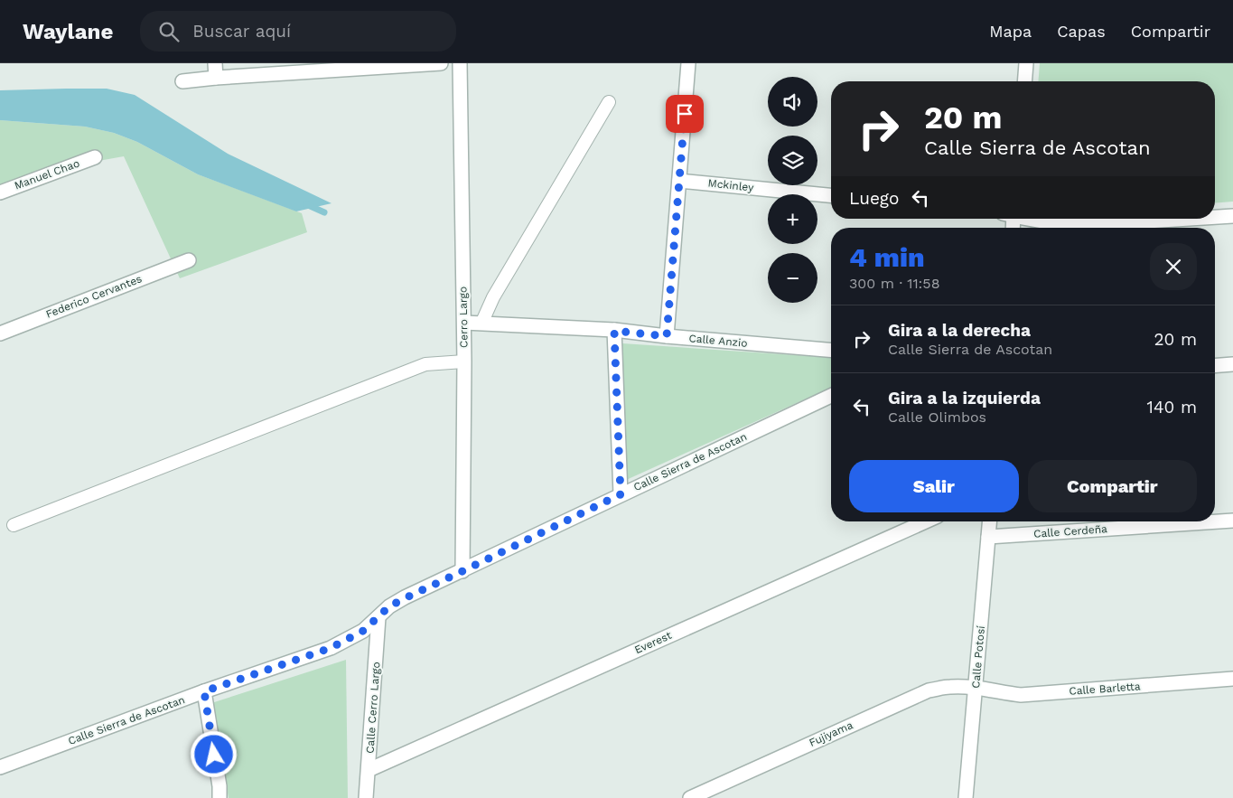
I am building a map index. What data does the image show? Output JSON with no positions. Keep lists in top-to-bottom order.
{
  "streets": {
    "street": [
      "Manuel Chao",
      "Mckinley",
      "Federico Cervantes",
      "Cerro Largo",
      "Calle Anzio",
      "Calle Sierra de Ascotan",
      "Calle Cerdeña",
      "Everest",
      "Calle Potosí",
      "Calle Barletta",
      "Calle Cerro Largo",
      "Fujiyama"
    ]
  },
  "crossings": [
    ["Cerro Largo", "Calle Anzio"],
    ["Cerro Largo", "Calle Sierra de Ascotan"],
    ["Calle Sierra de Ascotan", "Calle Cerro Largo"],
    ["Calle Cerdeña", "Calle Potosí"],
    ["Everest", "Calle Cerro Largo"],
    ["Calle Potosí", "Calle Barletta"],
    ["Calle Potosí", "Fujiyama"],
    ["Calle Barletta", "Fujiyama"]
  ],
  "page": {
    "header": "Waylane",
    "search": "Buscar aquí",
    "nav": ["Mapa", "Capas", "Compartir"],
    "map_buttons": ["+", "−"],
    "turn": ["20 m", "Calle Sierra de Ascotan"],
    "then": "Luego",
    "heading": ["4 min", "300 m · 11:58"],
    "list": [
      {
        "name": "Gira a la derecha",
        "note": "Calle Sierra de Ascotan",
        "value": "20 m"
      },
      {
        "name": "Gira a la izquierda",
        "note": "Calle Olimbos",
        "value": "140 m"
      }
    ],
    "buttons": ["Salir", "Compartir"]
  }
}
